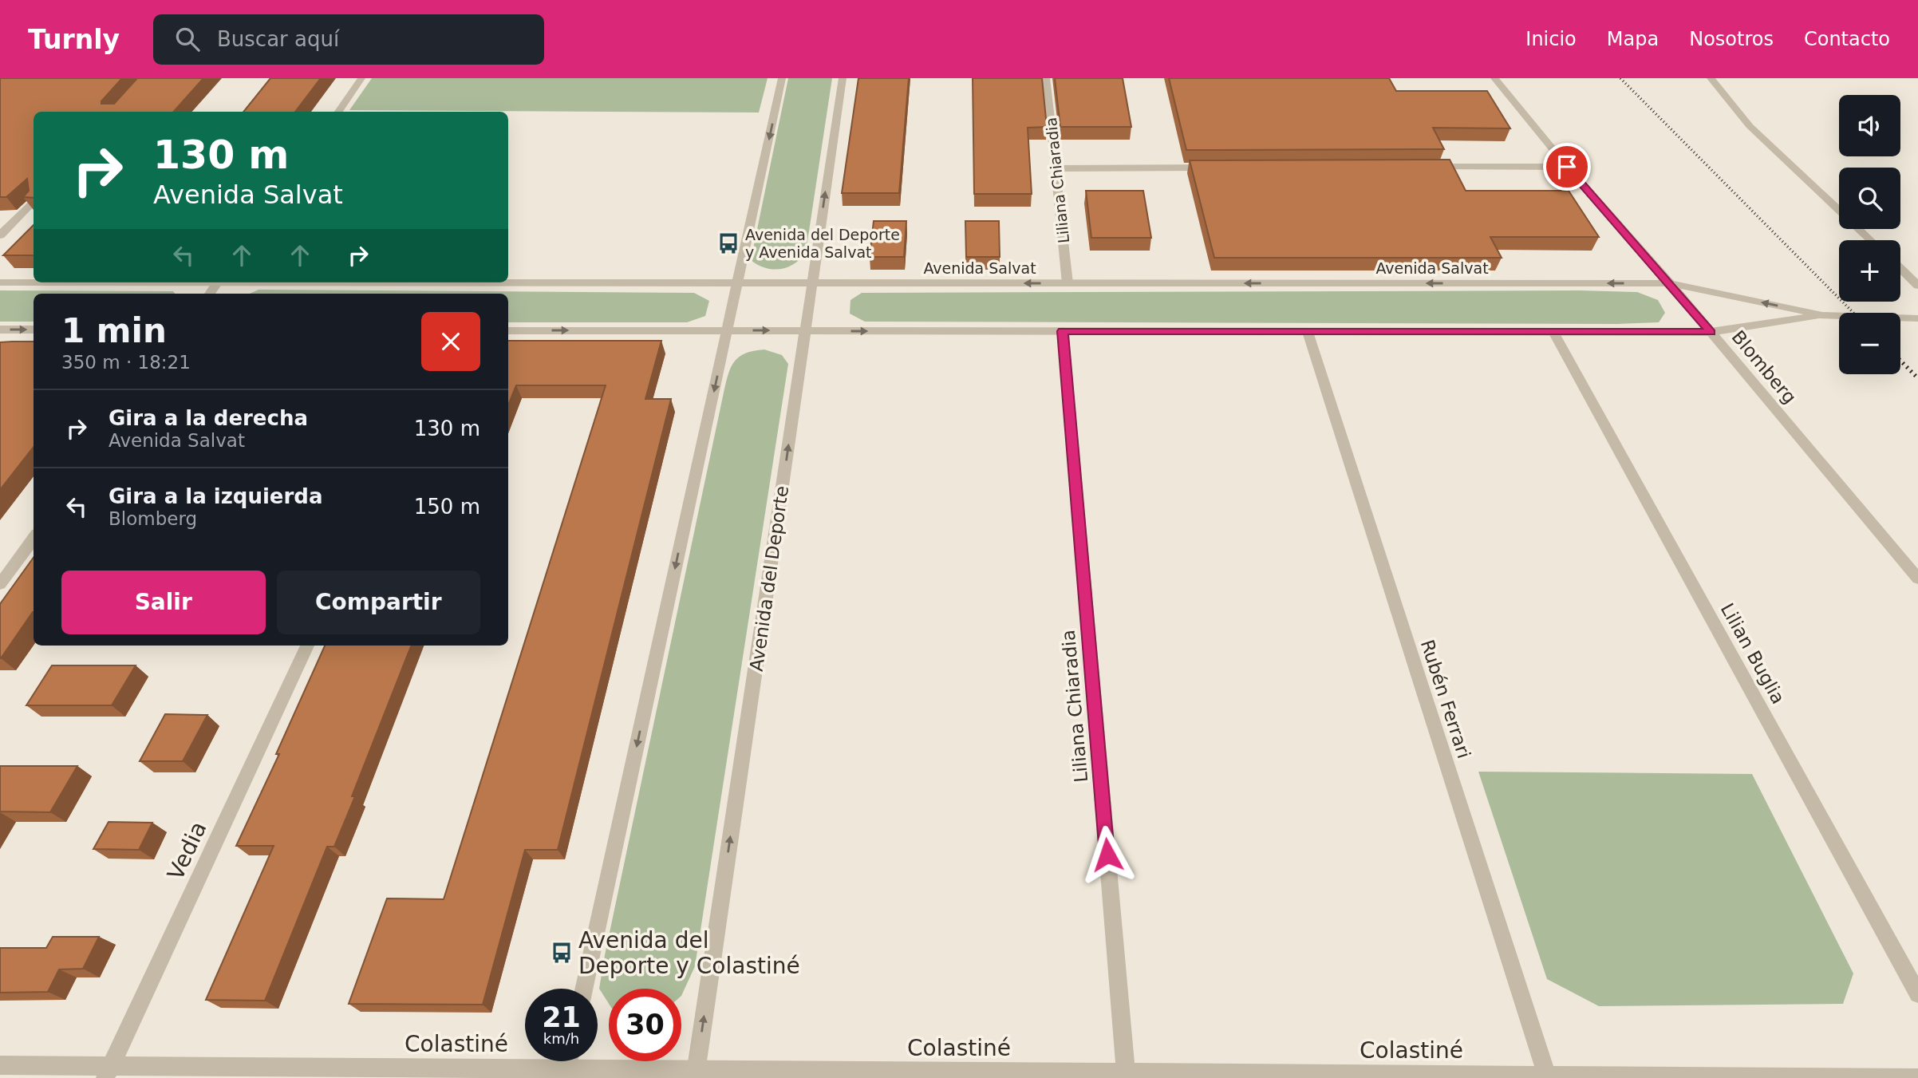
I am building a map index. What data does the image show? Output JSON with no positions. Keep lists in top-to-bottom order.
{
  "streets": {
    "street": [
      "Liliana Chiaradia",
      "Avenida Salvat",
      "Blomberg",
      "Avenida del Deporte",
      "Lilian Buglia",
      "Rubén Ferrari",
      "Vedia",
      "Colastiné"
    ]
  },
  "crossings": [
    ["Liliana Chiaradia", "Avenida Salvat"],
    ["Liliana Chiaradia", "Colastiné"],
    ["Avenida Salvat", "Blomberg"],
    ["Avenida Salvat", "Avenida del Deporte"],
    ["Avenida Salvat", "Lilian Buglia"],
    ["Avenida Salvat", "Rubén Ferrari"],
    ["Avenida del Deporte", "Colastiné"],
    ["Rubén Ferrari", "Colastiné"],
    ["Vedia", "Colastiné"]
  ],
  "places": {
    "bus stop": ["Avenida del Deporte y Avenida Salvat", "Avenida del Deporte y Colastiné"]
  },
  "page": {
    "header": "Turnly",
    "search": "Buscar aquí",
    "nav": [
      "Inicio",
      "Mapa",
      "Nosotros",
      "Contacto"
    ],
    "map_buttons": ["+", "−"],
    "turn": ["130 m", "Avenida Salvat"],
    "heading": ["1 min", "350 m · 18:21"],
    "list": [
      {
        "name": "Gira a la derecha",
        "note": "Avenida Salvat",
        "value": "130 m"
      },
      {
        "name": "Gira a la izquierda",
        "note": "Blomberg",
        "value": "150 m"
      }
    ],
    "buttons": ["Salir", "Compartir"],
    "speed": "21 km/h",
    "limit": "30"
  }
}
